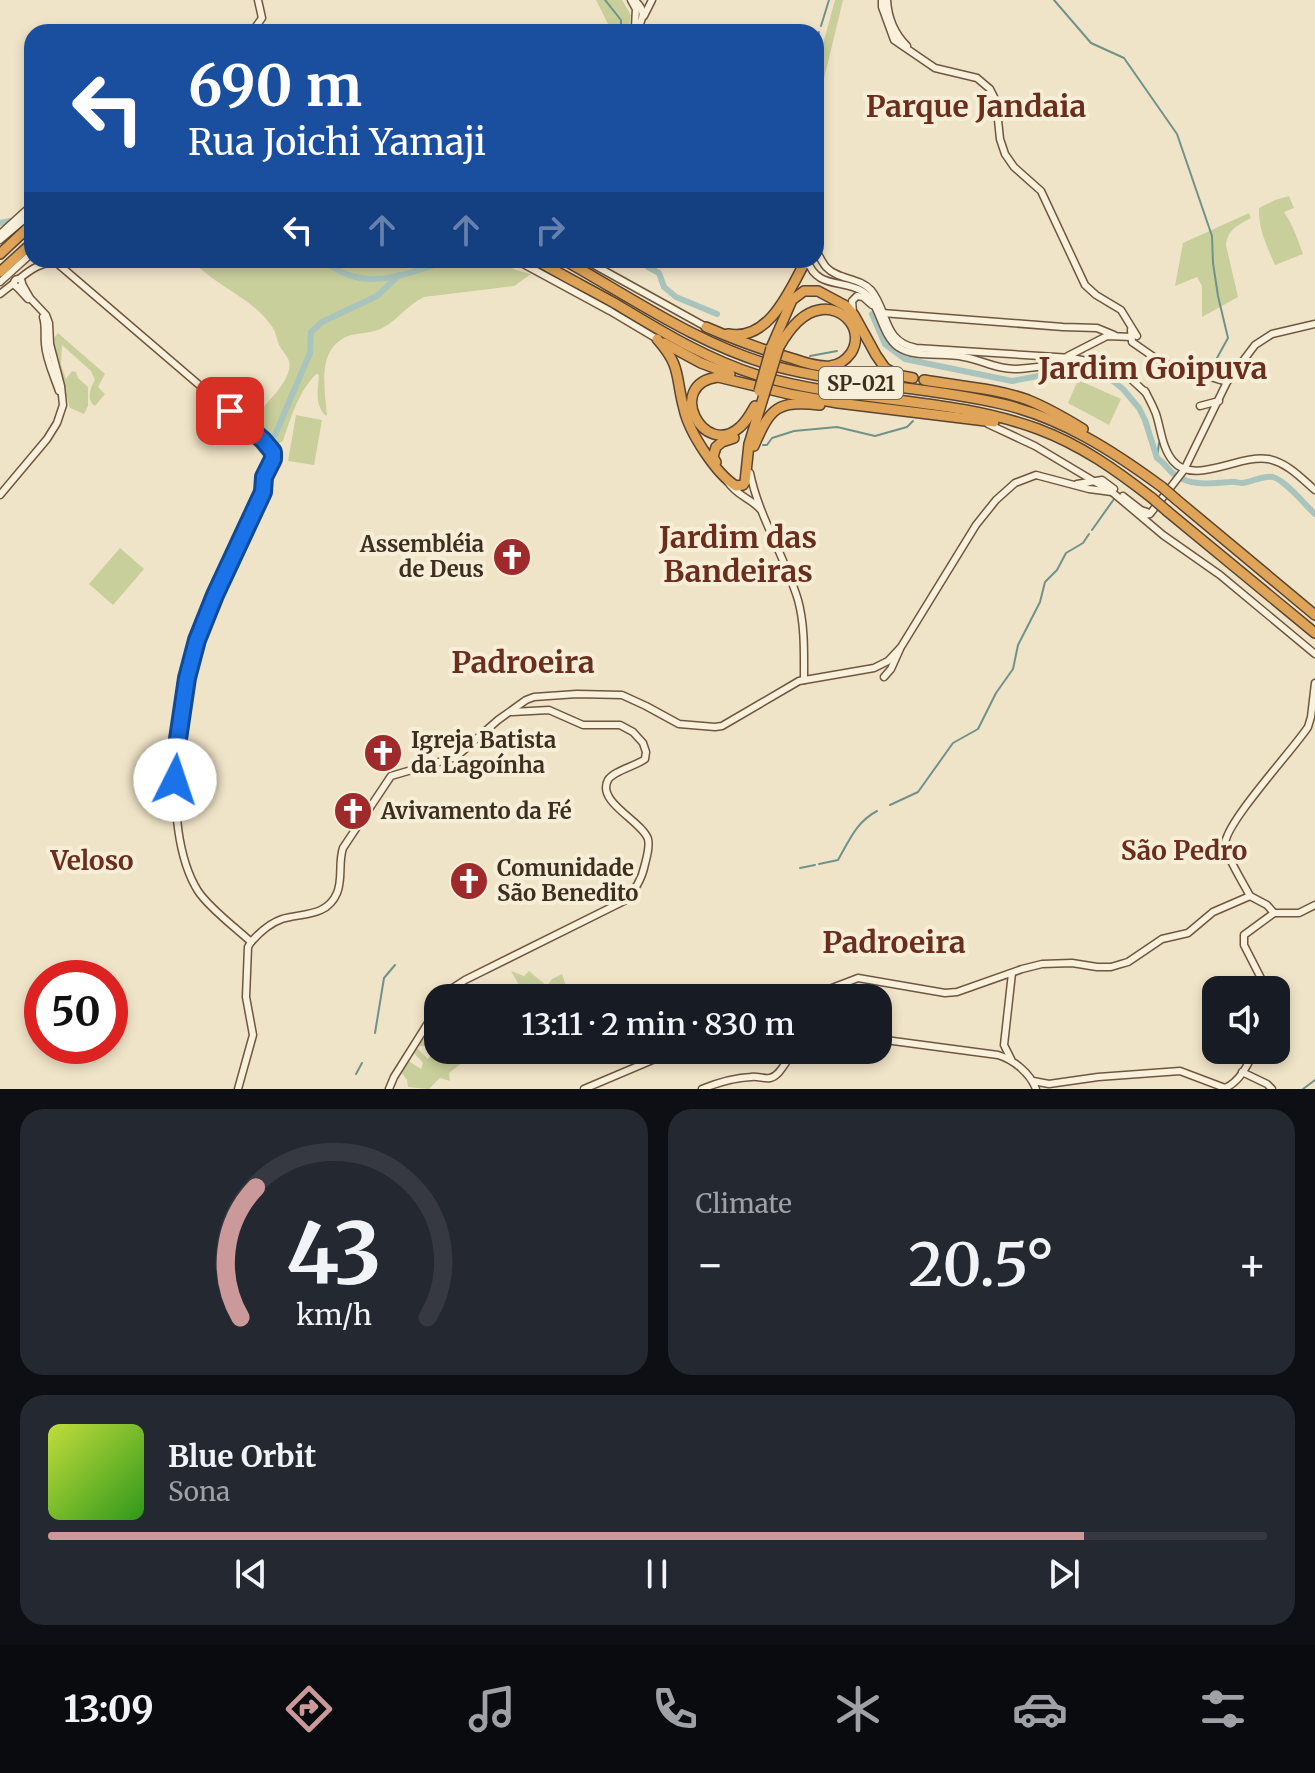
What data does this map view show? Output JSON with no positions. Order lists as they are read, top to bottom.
{
  "streets": {
    "highway": ["SP-021"]
  },
  "districts": [
    "Parque Jandaia",
    "Jardim Goipuva",
    "Jardim das Bandeiras",
    "Padroeira",
    "São Pedro",
    "Veloso",
    "Padroeira"
  ],
  "places": {
    "church": [
      "Assembléia de Deus",
      "Igreja Batista da Lagoínha",
      "Avivamento da Fé",
      "Comunidade São Benedito"
    ]
  },
  "page": {
    "turn": ["690 m", "Rua Joichi Yamaji"],
    "limit": "50",
    "trip": "13:11 · 2 min · 830 m",
    "tile": "Climate",
    "heat": ["−", "20.5°", "+"],
    "song": ["Blue Orbit", "Sona"],
    "tabs": "13:09",
    "gauge": ["43", "km/h"]
  }
}
